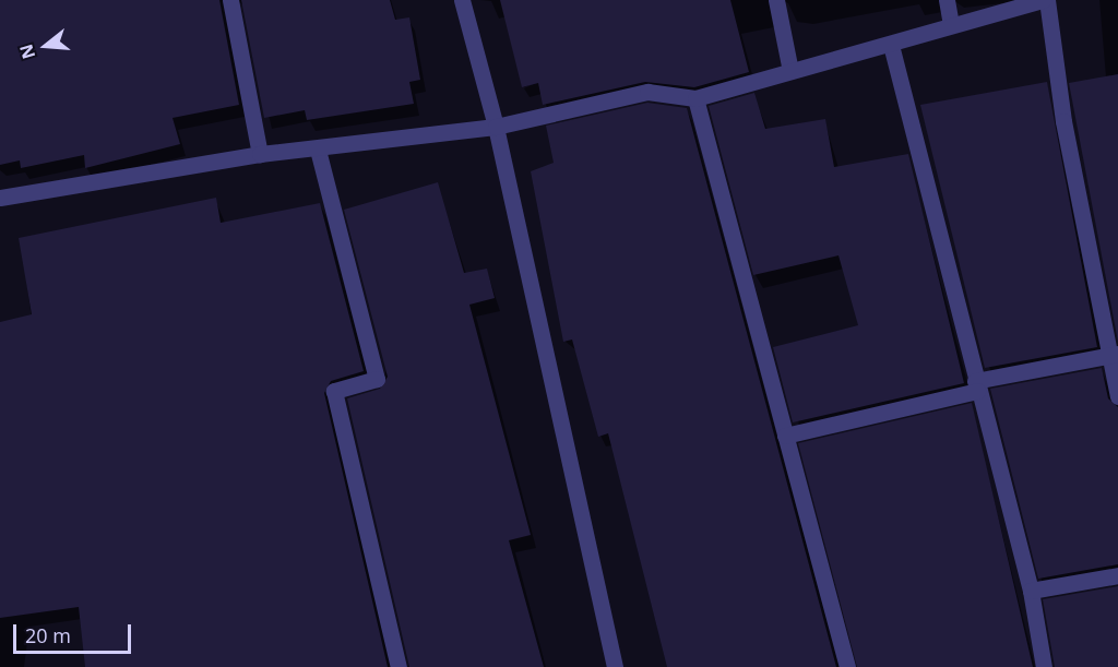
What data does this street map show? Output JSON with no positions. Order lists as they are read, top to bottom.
{
  "scale_bar": "20 m",
  "north": "left"
}
